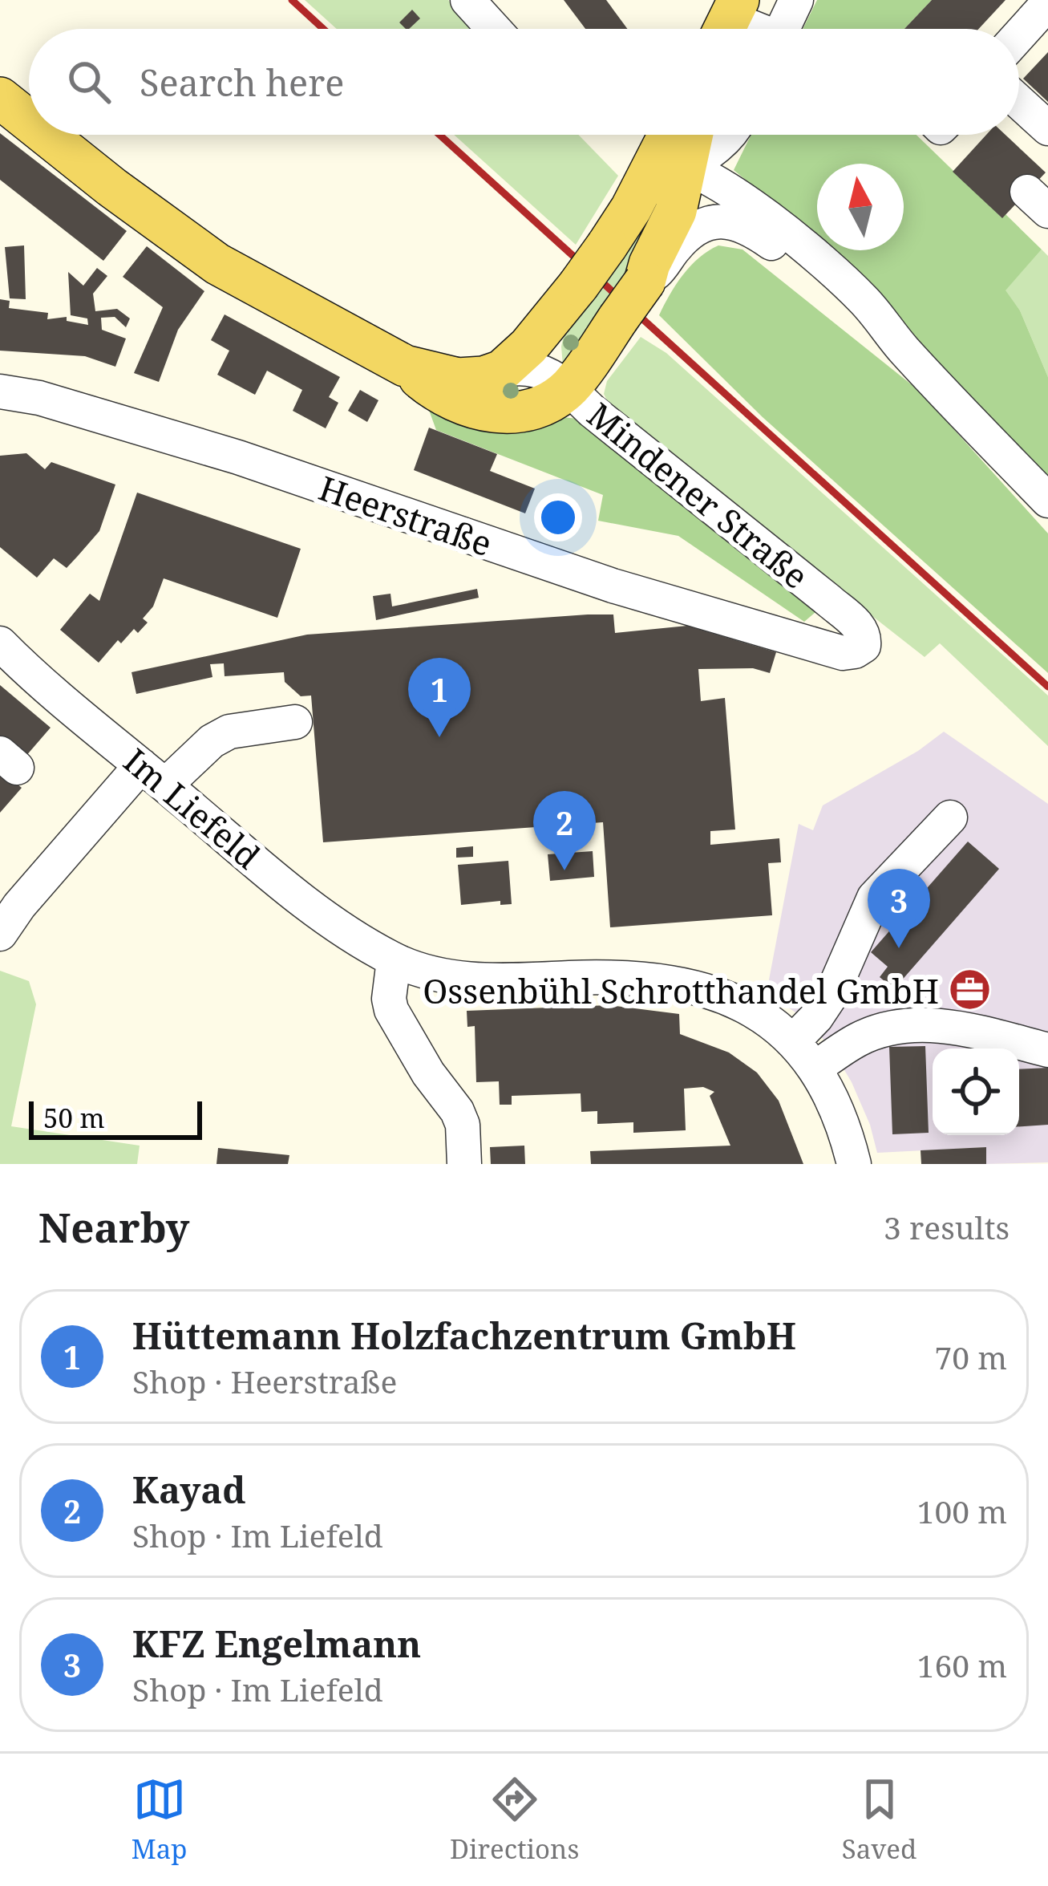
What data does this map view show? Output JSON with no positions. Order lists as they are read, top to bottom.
{
  "streets": {
    "main road": ["Mindener Straße"],
    "street": ["Heerstraße", "Im Liefeld"]
  },
  "crossings": [
    ["Mindener Straße", "Heerstraße"]
  ],
  "places": {
    "office": ["Ossenbühl Schrotthandel GmbH"]
  },
  "scale_bar": "50 m",
  "north": "top",
  "page": {
    "search": "Search here",
    "pins": ["1", "2", "3"],
    "scale": "50 m",
    "heading": ["Nearby", "3 results"],
    "list": [
      {
        "mark": "1",
        "name": "Hüttemann Holzfachzentrum GmbH",
        "note": "Shop · Heerstraße",
        "value": "70 m"
      },
      {
        "mark": "2",
        "name": "Kayad",
        "note": "Shop · Im Liefeld",
        "value": "100 m"
      },
      {
        "mark": "3",
        "name": "KFZ Engelmann",
        "note": "Shop · Im Liefeld",
        "value": "160 m"
      }
    ],
    "nav": ["Map", "Directions", "Saved"]
  }
}
